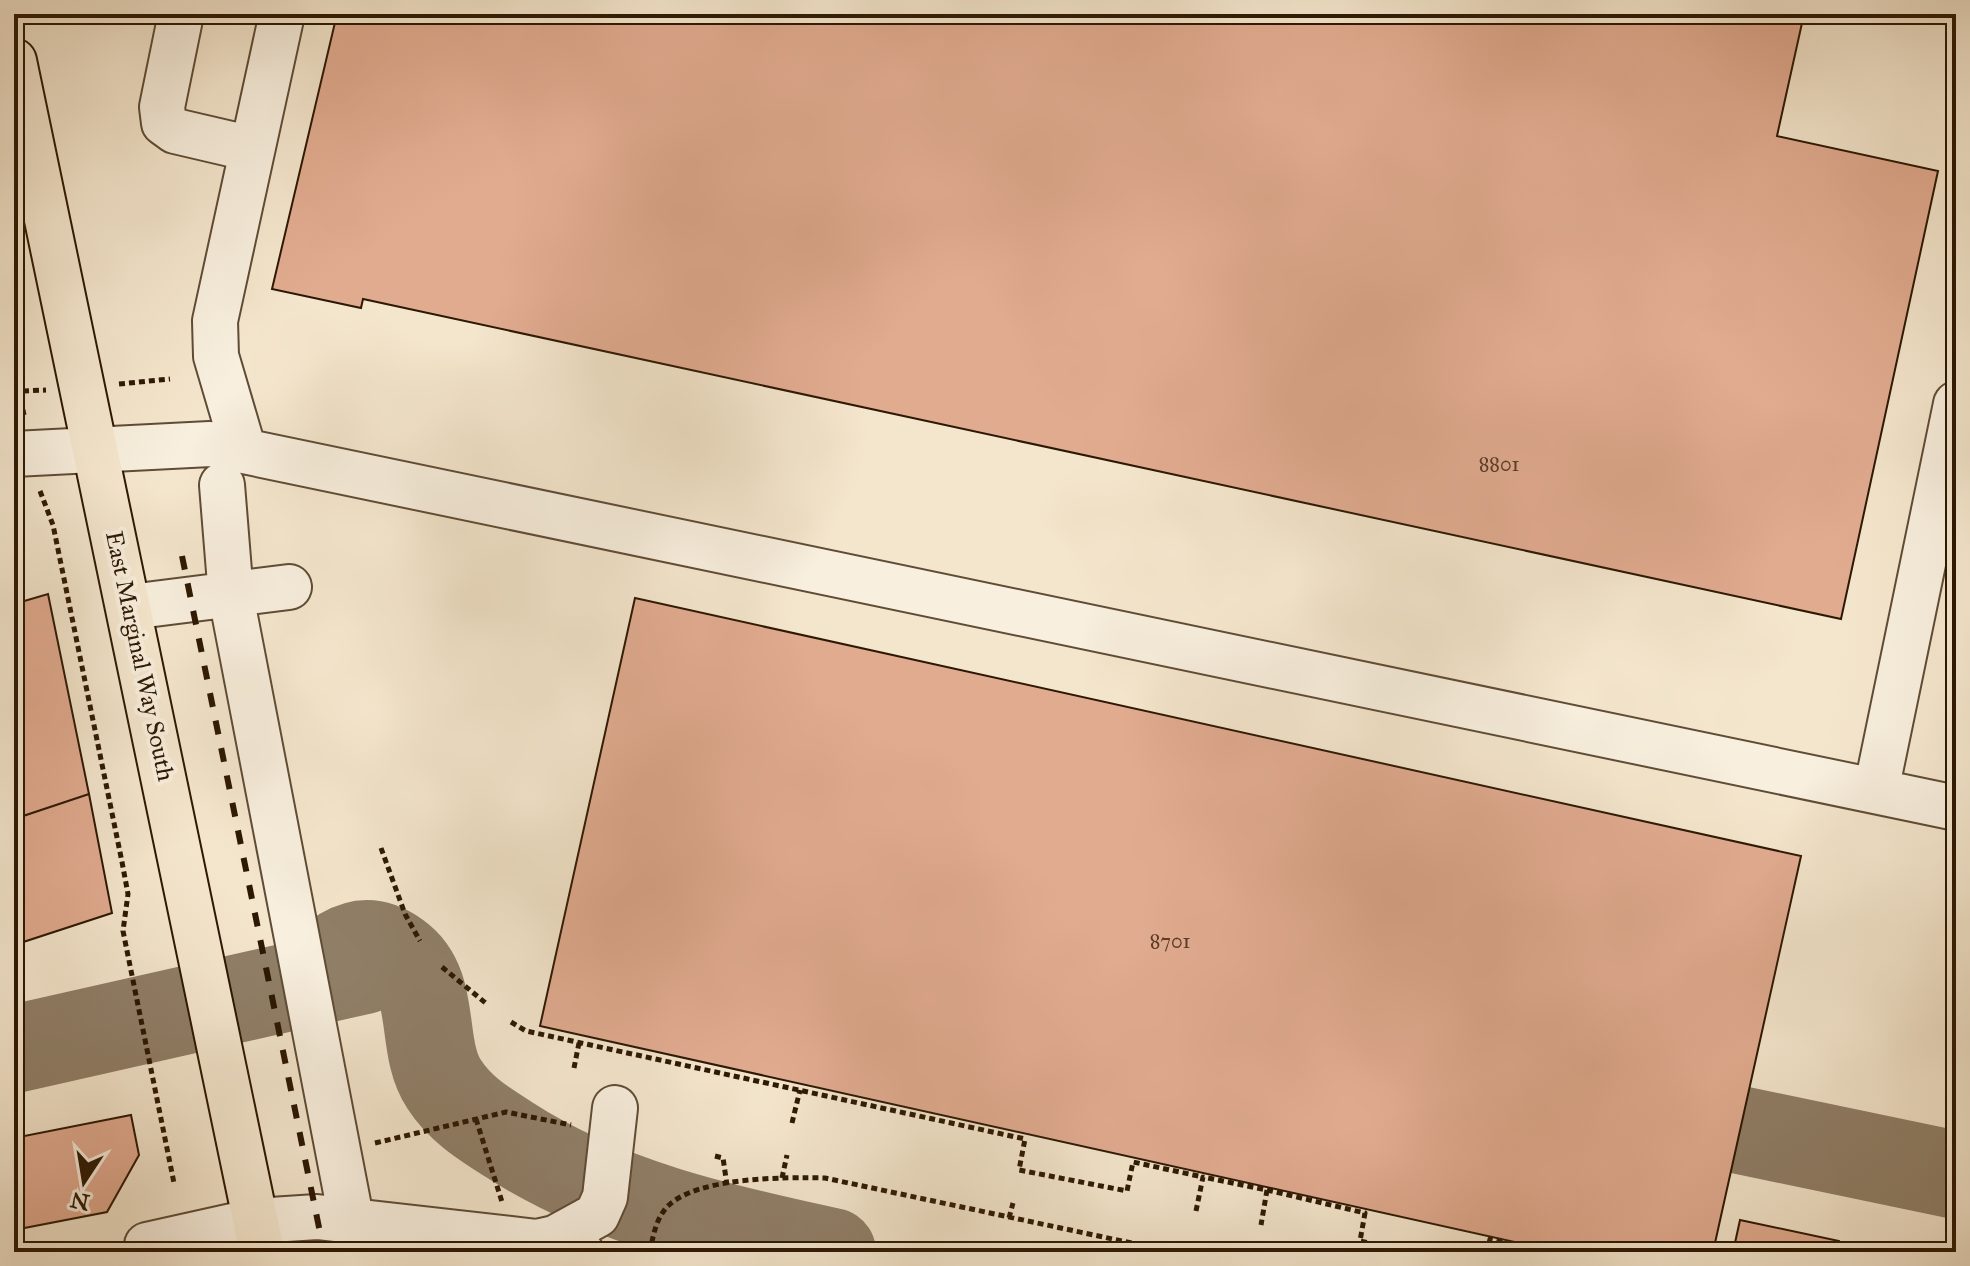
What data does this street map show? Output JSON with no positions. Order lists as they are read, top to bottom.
{
  "streets": {
    "main road": ["East Marginal Way South"]
  },
  "house_numbers": ["8801", "8701"],
  "north": "bottom"
}
